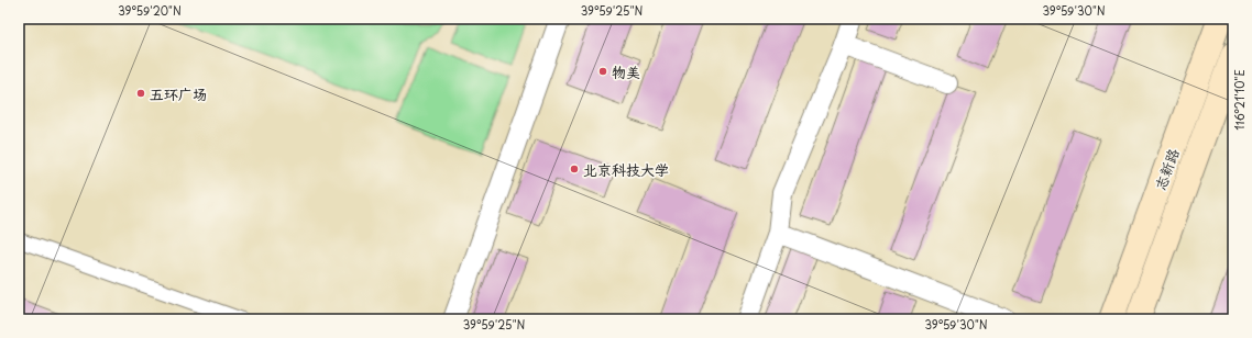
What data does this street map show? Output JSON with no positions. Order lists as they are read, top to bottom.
{
  "streets": {
    "main road": ["志新路"]
  },
  "places": ["物美", "五环广场", "北京科技大学"],
  "coordinates": [
    "39°59'20\"N",
    "39°59'25\"N",
    "39°59'30\"N",
    "116°21'10\"E"
  ]
}
